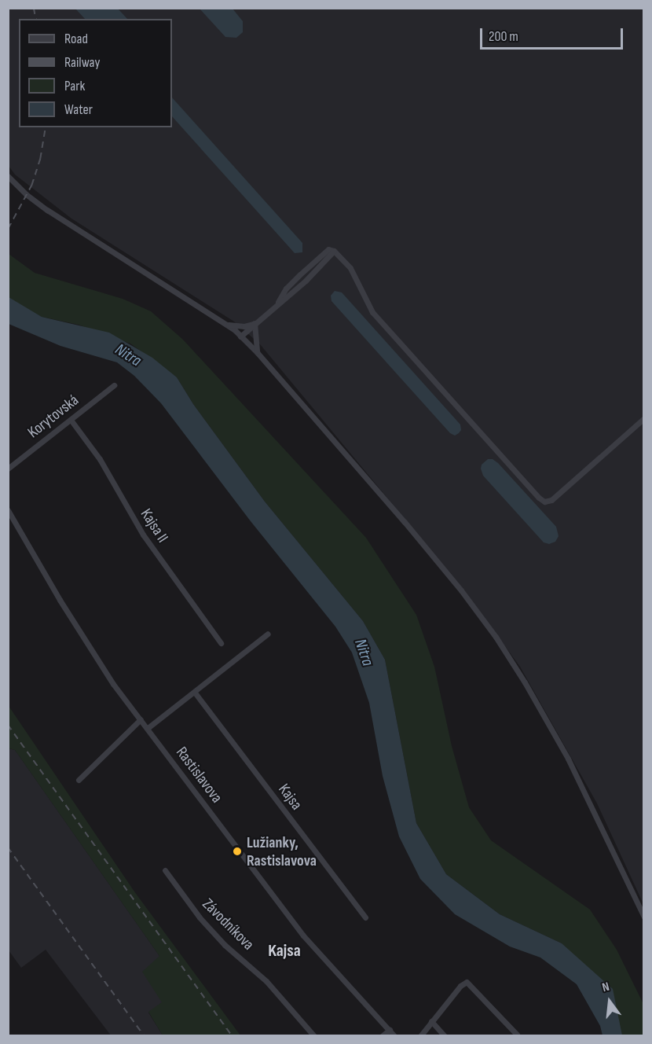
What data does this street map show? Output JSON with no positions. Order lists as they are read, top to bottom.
{
  "streets": {
    "street": [
      "Korytovská",
      "Kajsa II",
      "Rastislavova",
      "Kajsa",
      "Závodníkova"
    ]
  },
  "crossings": [
    ["Korytovská", "Kajsa II"]
  ],
  "districts": ["Kajsa"],
  "water": ["Nitra"],
  "places": ["Lužianky, Rastislavova"],
  "legend": [
    "Road",
    "Railway",
    "Park",
    "Water"
  ],
  "scale_bar": "200 m",
  "north": "top"
}
